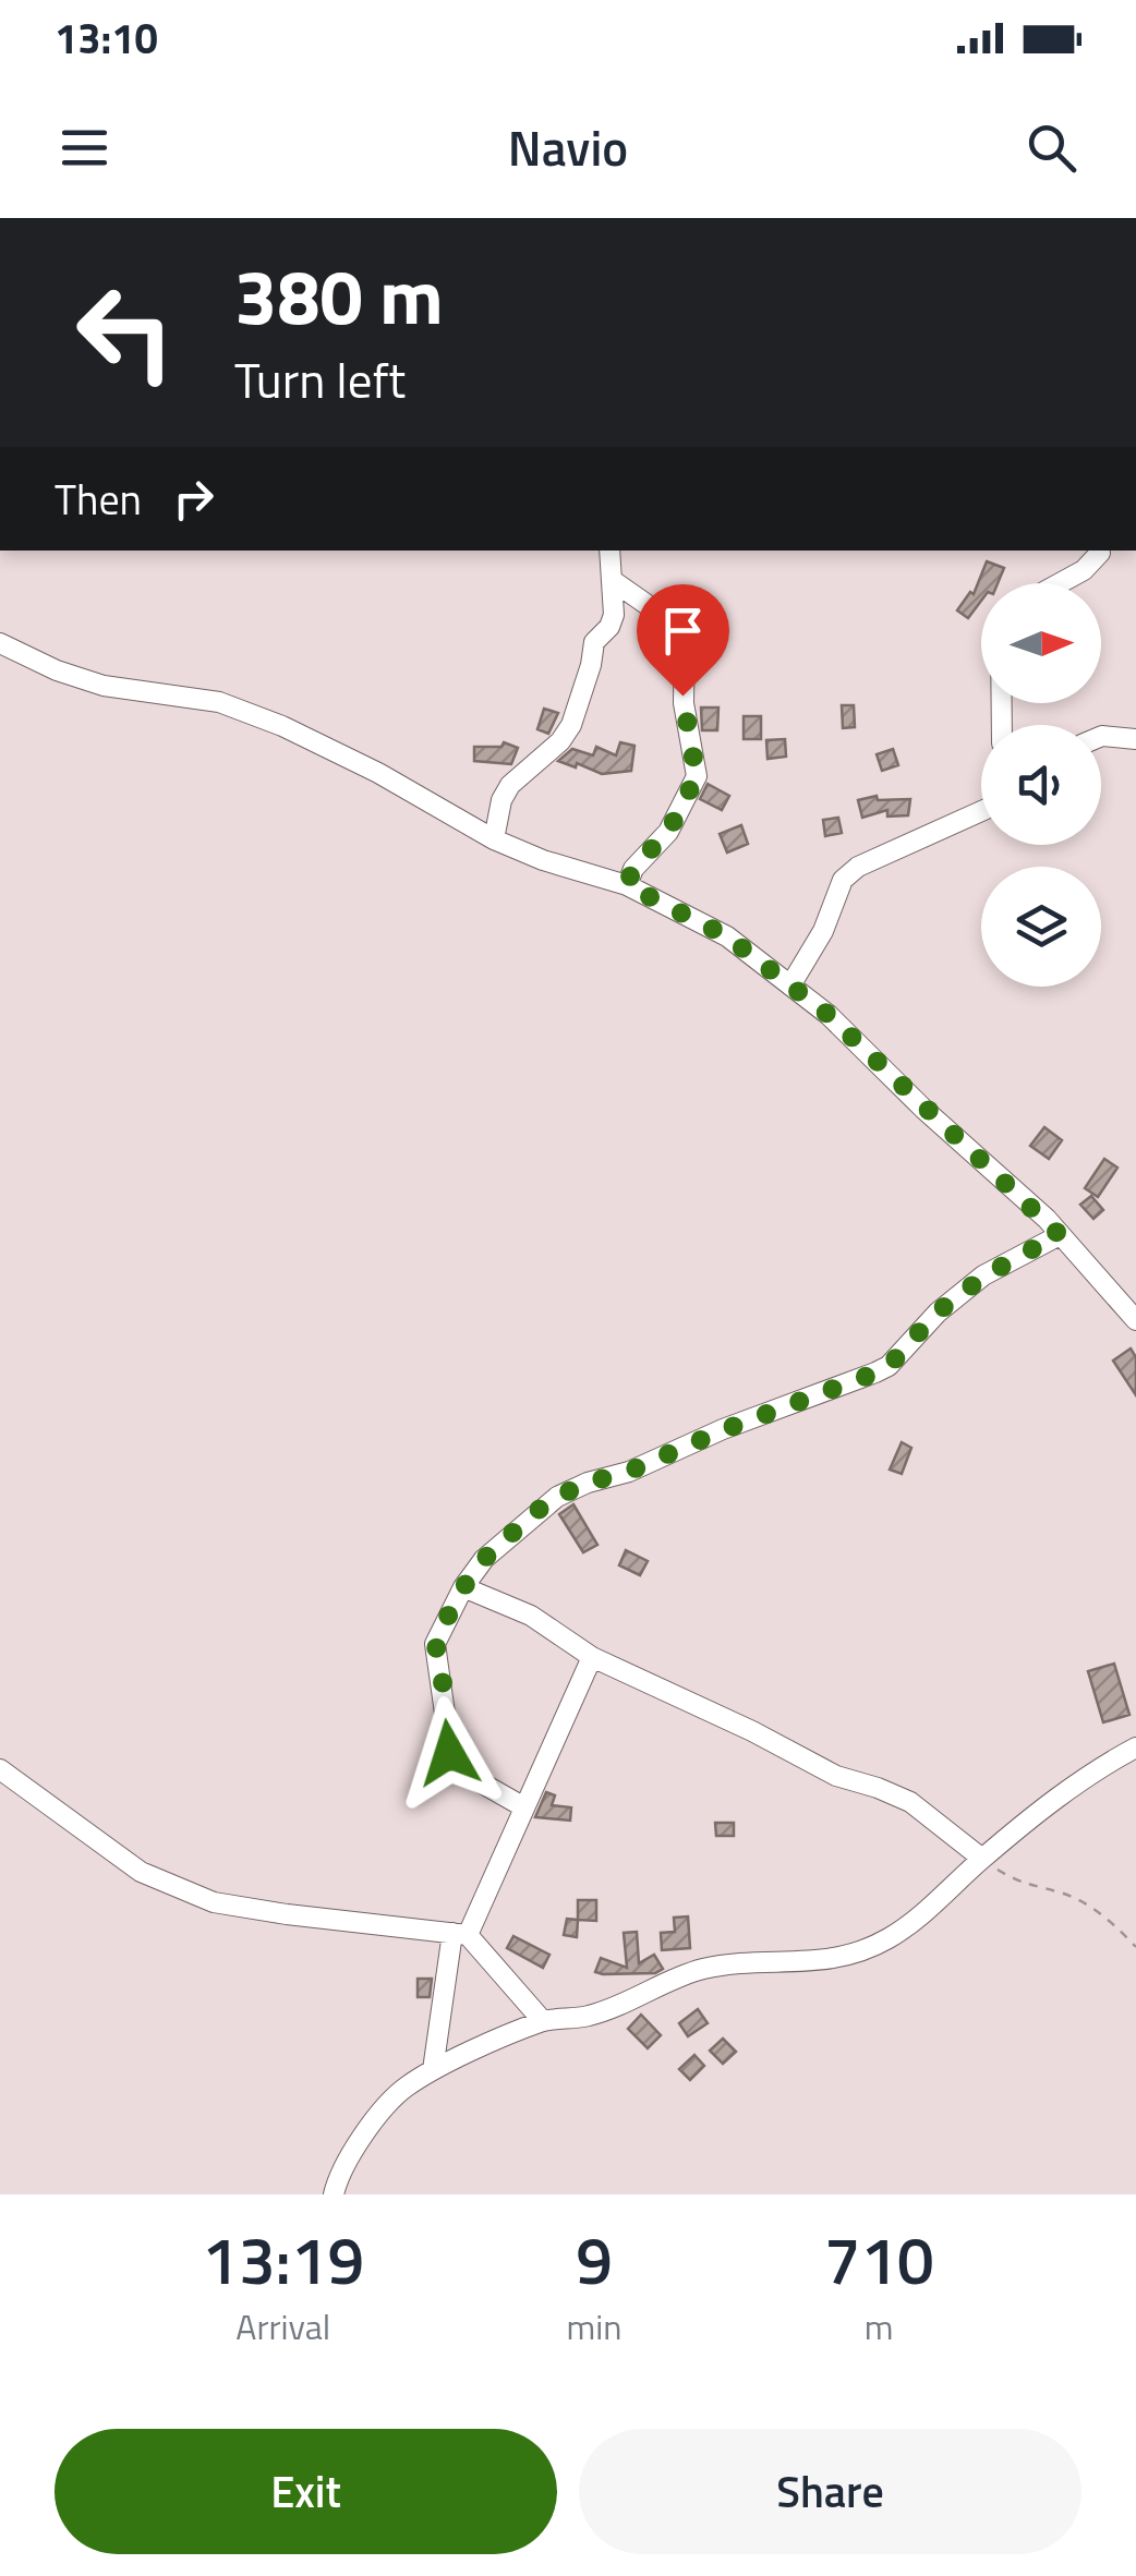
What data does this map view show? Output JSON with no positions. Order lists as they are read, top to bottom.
{
  "north": "right",
  "page": {
    "status": "13:10",
    "header": "Navio",
    "turn": ["380 m", "Turn left"],
    "then": "Then",
    "eta": [
      "13:19",
      "Arrival",
      "9",
      "min",
      "710",
      "m"
    ],
    "buttons": ["Exit", "Share"]
  }
}
